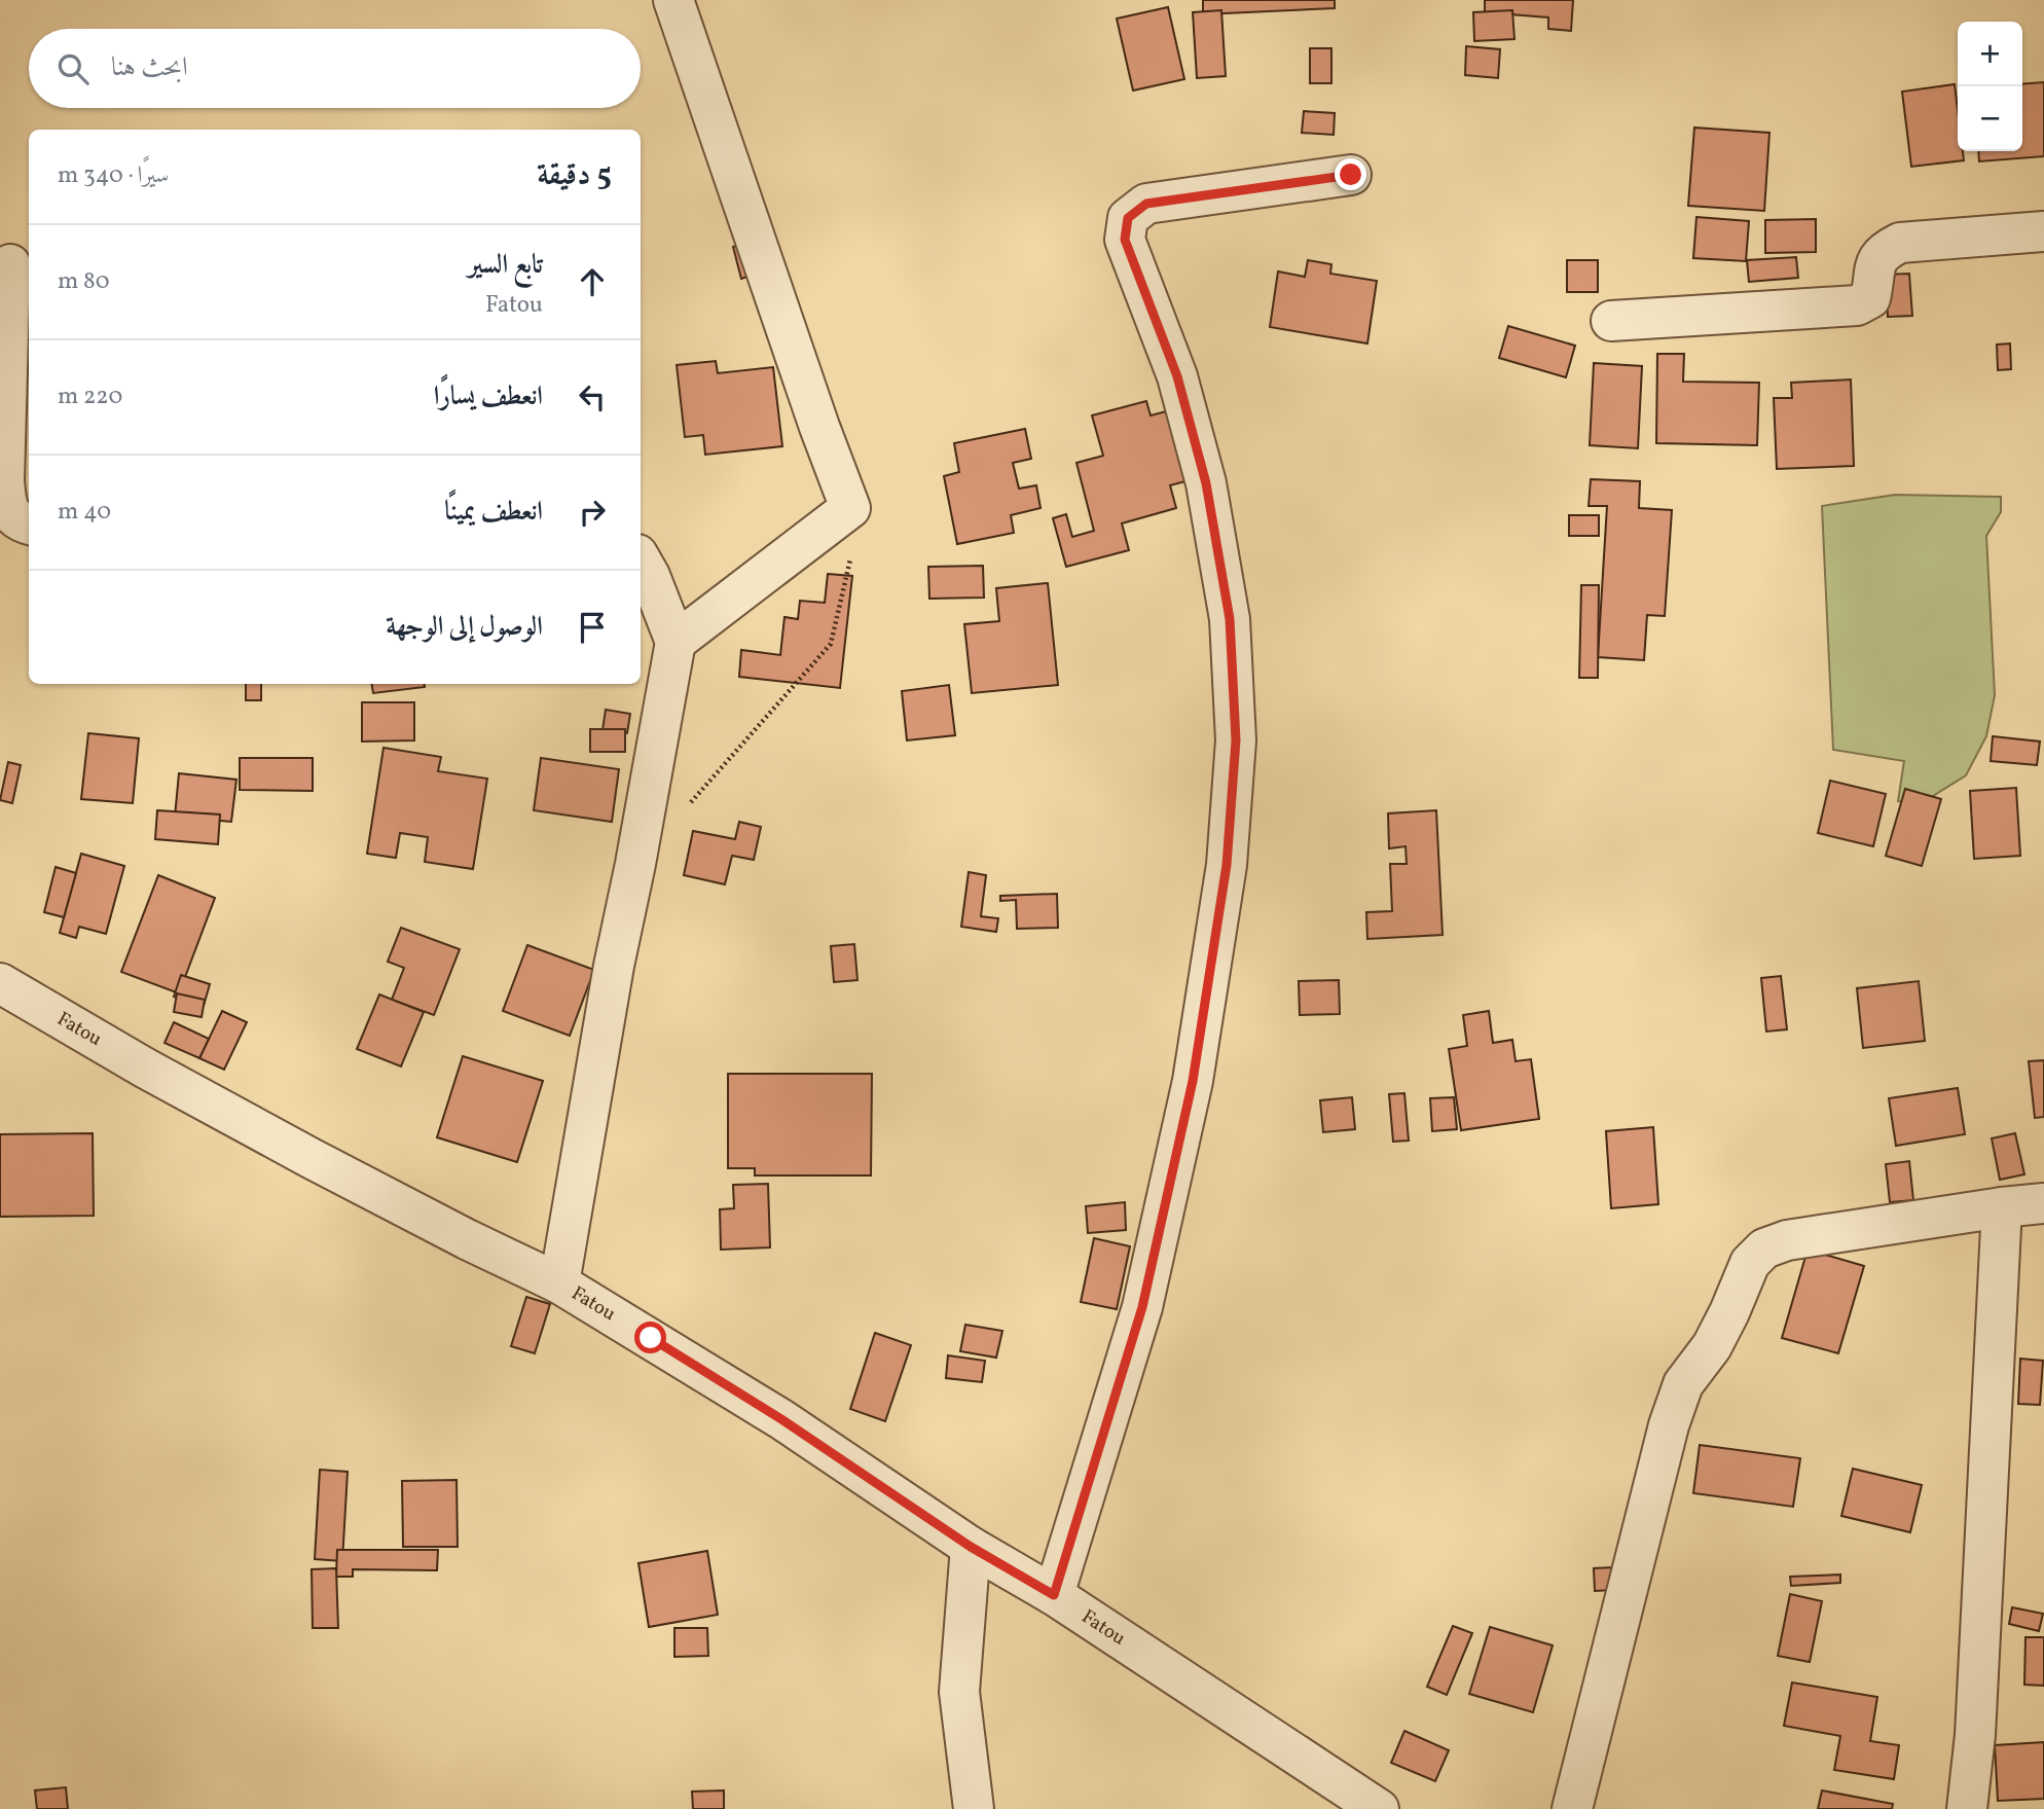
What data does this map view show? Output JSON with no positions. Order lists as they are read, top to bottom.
{
  "streets": {
    "street": ["Fatou"]
  },
  "page": {
    "map_buttons": ["+", "−"],
    "search": "ابحث هنا",
    "heading": ["5 دقيقة", "سيرًا · 340 m"],
    "list": [
      ["تابع السير", "Fatou", "80 m"],
      ["انعطف يسارًا", "220 m"],
      ["انعطف يمينًا", "40 m"],
      "الوصول إلى الوجهة"
    ]
  }
}
